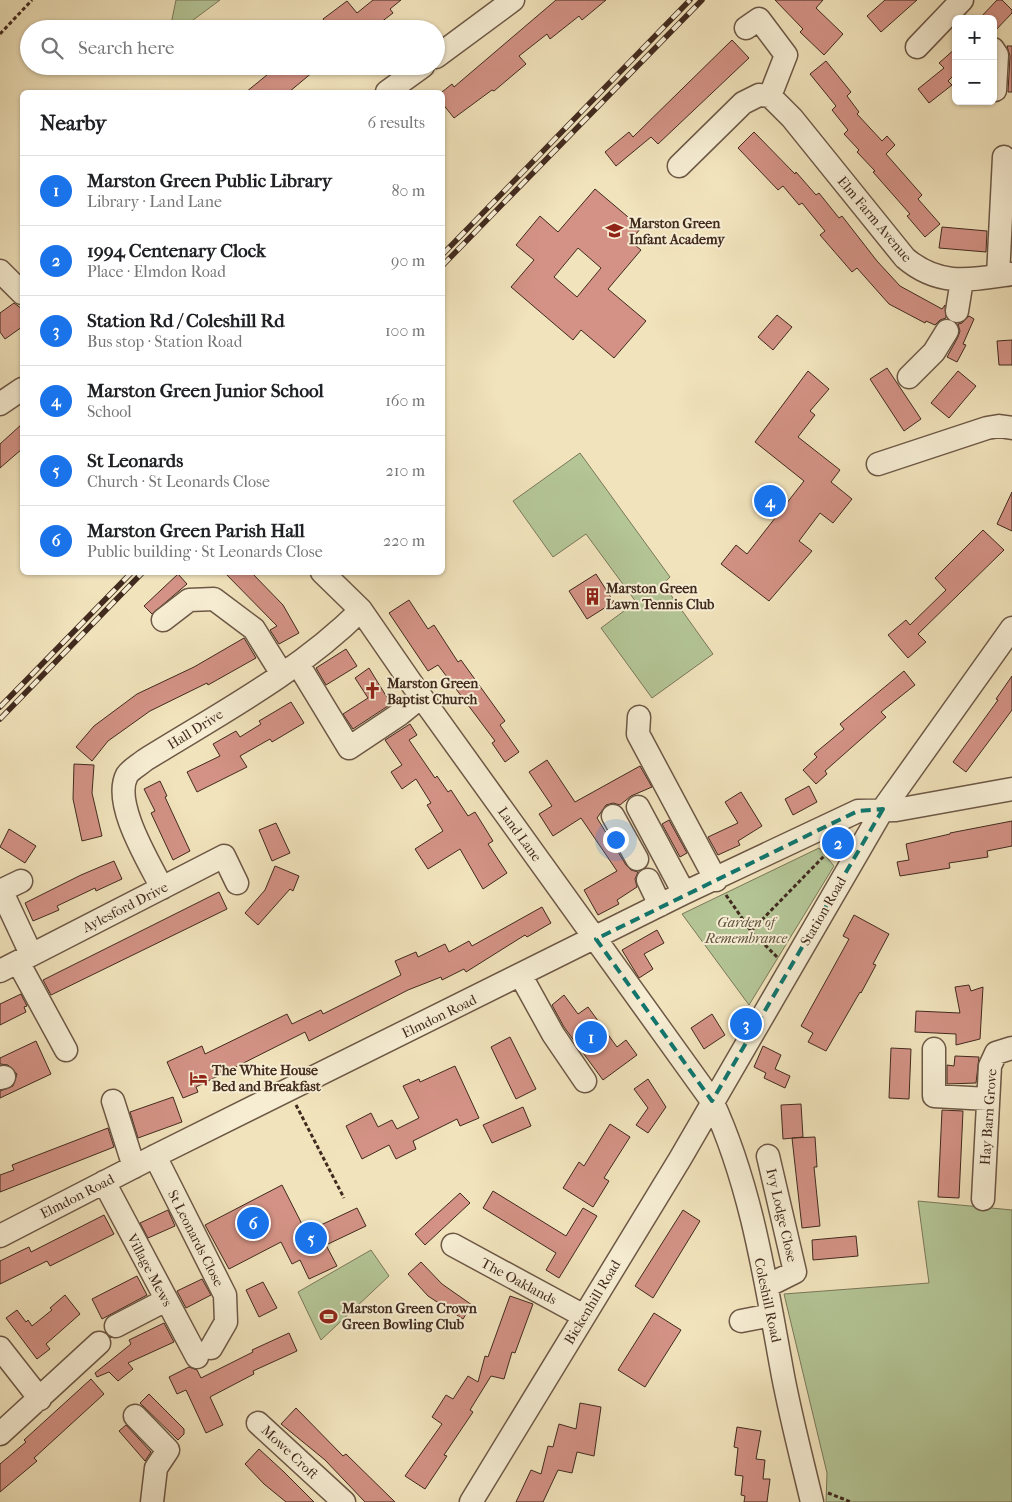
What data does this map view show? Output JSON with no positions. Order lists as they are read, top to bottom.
{
  "streets": {
    "street": [
      "Elm Farm Avenue",
      "Hall Drive",
      "Land Lane",
      "Aylesford Drive",
      "Station Road",
      "Elmdon Road",
      "Hay Barn Grove",
      "Ivy Lodge Close",
      "St Leonards Close",
      "Village Mews",
      "The Oaklands",
      "Coleshill Road",
      "Bickenhill Road",
      "Mowe Croft"
    ]
  },
  "crossings": [
    ["Hall Drive", "Land Lane"],
    ["Hall Drive", "Aylesford Drive"],
    ["Land Lane", "Station Road"],
    ["Land Lane", "Elmdon Road"],
    ["Land Lane", "Coleshill Road"],
    ["Land Lane", "Bickenhill Road"],
    ["Station Road", "Elmdon Road"],
    ["Station Road", "Coleshill Road"],
    ["Station Road", "Bickenhill Road"],
    ["Elmdon Road", "St Leonards Close"],
    ["Elmdon Road", "Village Mews"],
    ["Ivy Lodge Close", "Coleshill Road"],
    ["St Leonards Close", "Village Mews"],
    ["The Oaklands", "Bickenhill Road"],
    ["Coleshill Road", "Bickenhill Road"]
  ],
  "parks": ["Garden of Remembrance"],
  "places": {
    "school or university": ["Marston Green Infant Academy"],
    "building": ["Marston Green Lawn Tennis Club"],
    "church": ["Marston Green Baptist Church"],
    "hotel": ["The White House Bed and Breakfast"],
    "sports": ["Marston Green Crown Green Bowling Club"]
  },
  "page": {
    "map_buttons": ["+", "−"],
    "search": "Search here",
    "heading": ["Nearby", "6 results"],
    "list": [
      {
        "mark": "1",
        "name": "Marston Green Public Library",
        "note": "Library · Land Lane",
        "value": "80 m"
      },
      {
        "mark": "2",
        "name": "1994 Centenary Clock",
        "note": "Place · Elmdon Road",
        "value": "90 m"
      },
      {
        "mark": "3",
        "name": "Station Rd / Coleshill Rd",
        "note": "Bus stop · Station Road",
        "value": "100 m"
      },
      {
        "mark": "4",
        "name": "Marston Green Junior School",
        "note": "School",
        "value": "160 m"
      },
      {
        "mark": "5",
        "name": "St Leonards",
        "note": "Church · St Leonards Close",
        "value": "210 m"
      },
      {
        "mark": "6",
        "name": "Marston Green Parish Hall",
        "note": "Public building · St Leonards Close",
        "value": "220 m"
      }
    ],
    "pins": [
      "4",
      "2",
      "3",
      "1",
      "6",
      "5"
    ]
  }
}
